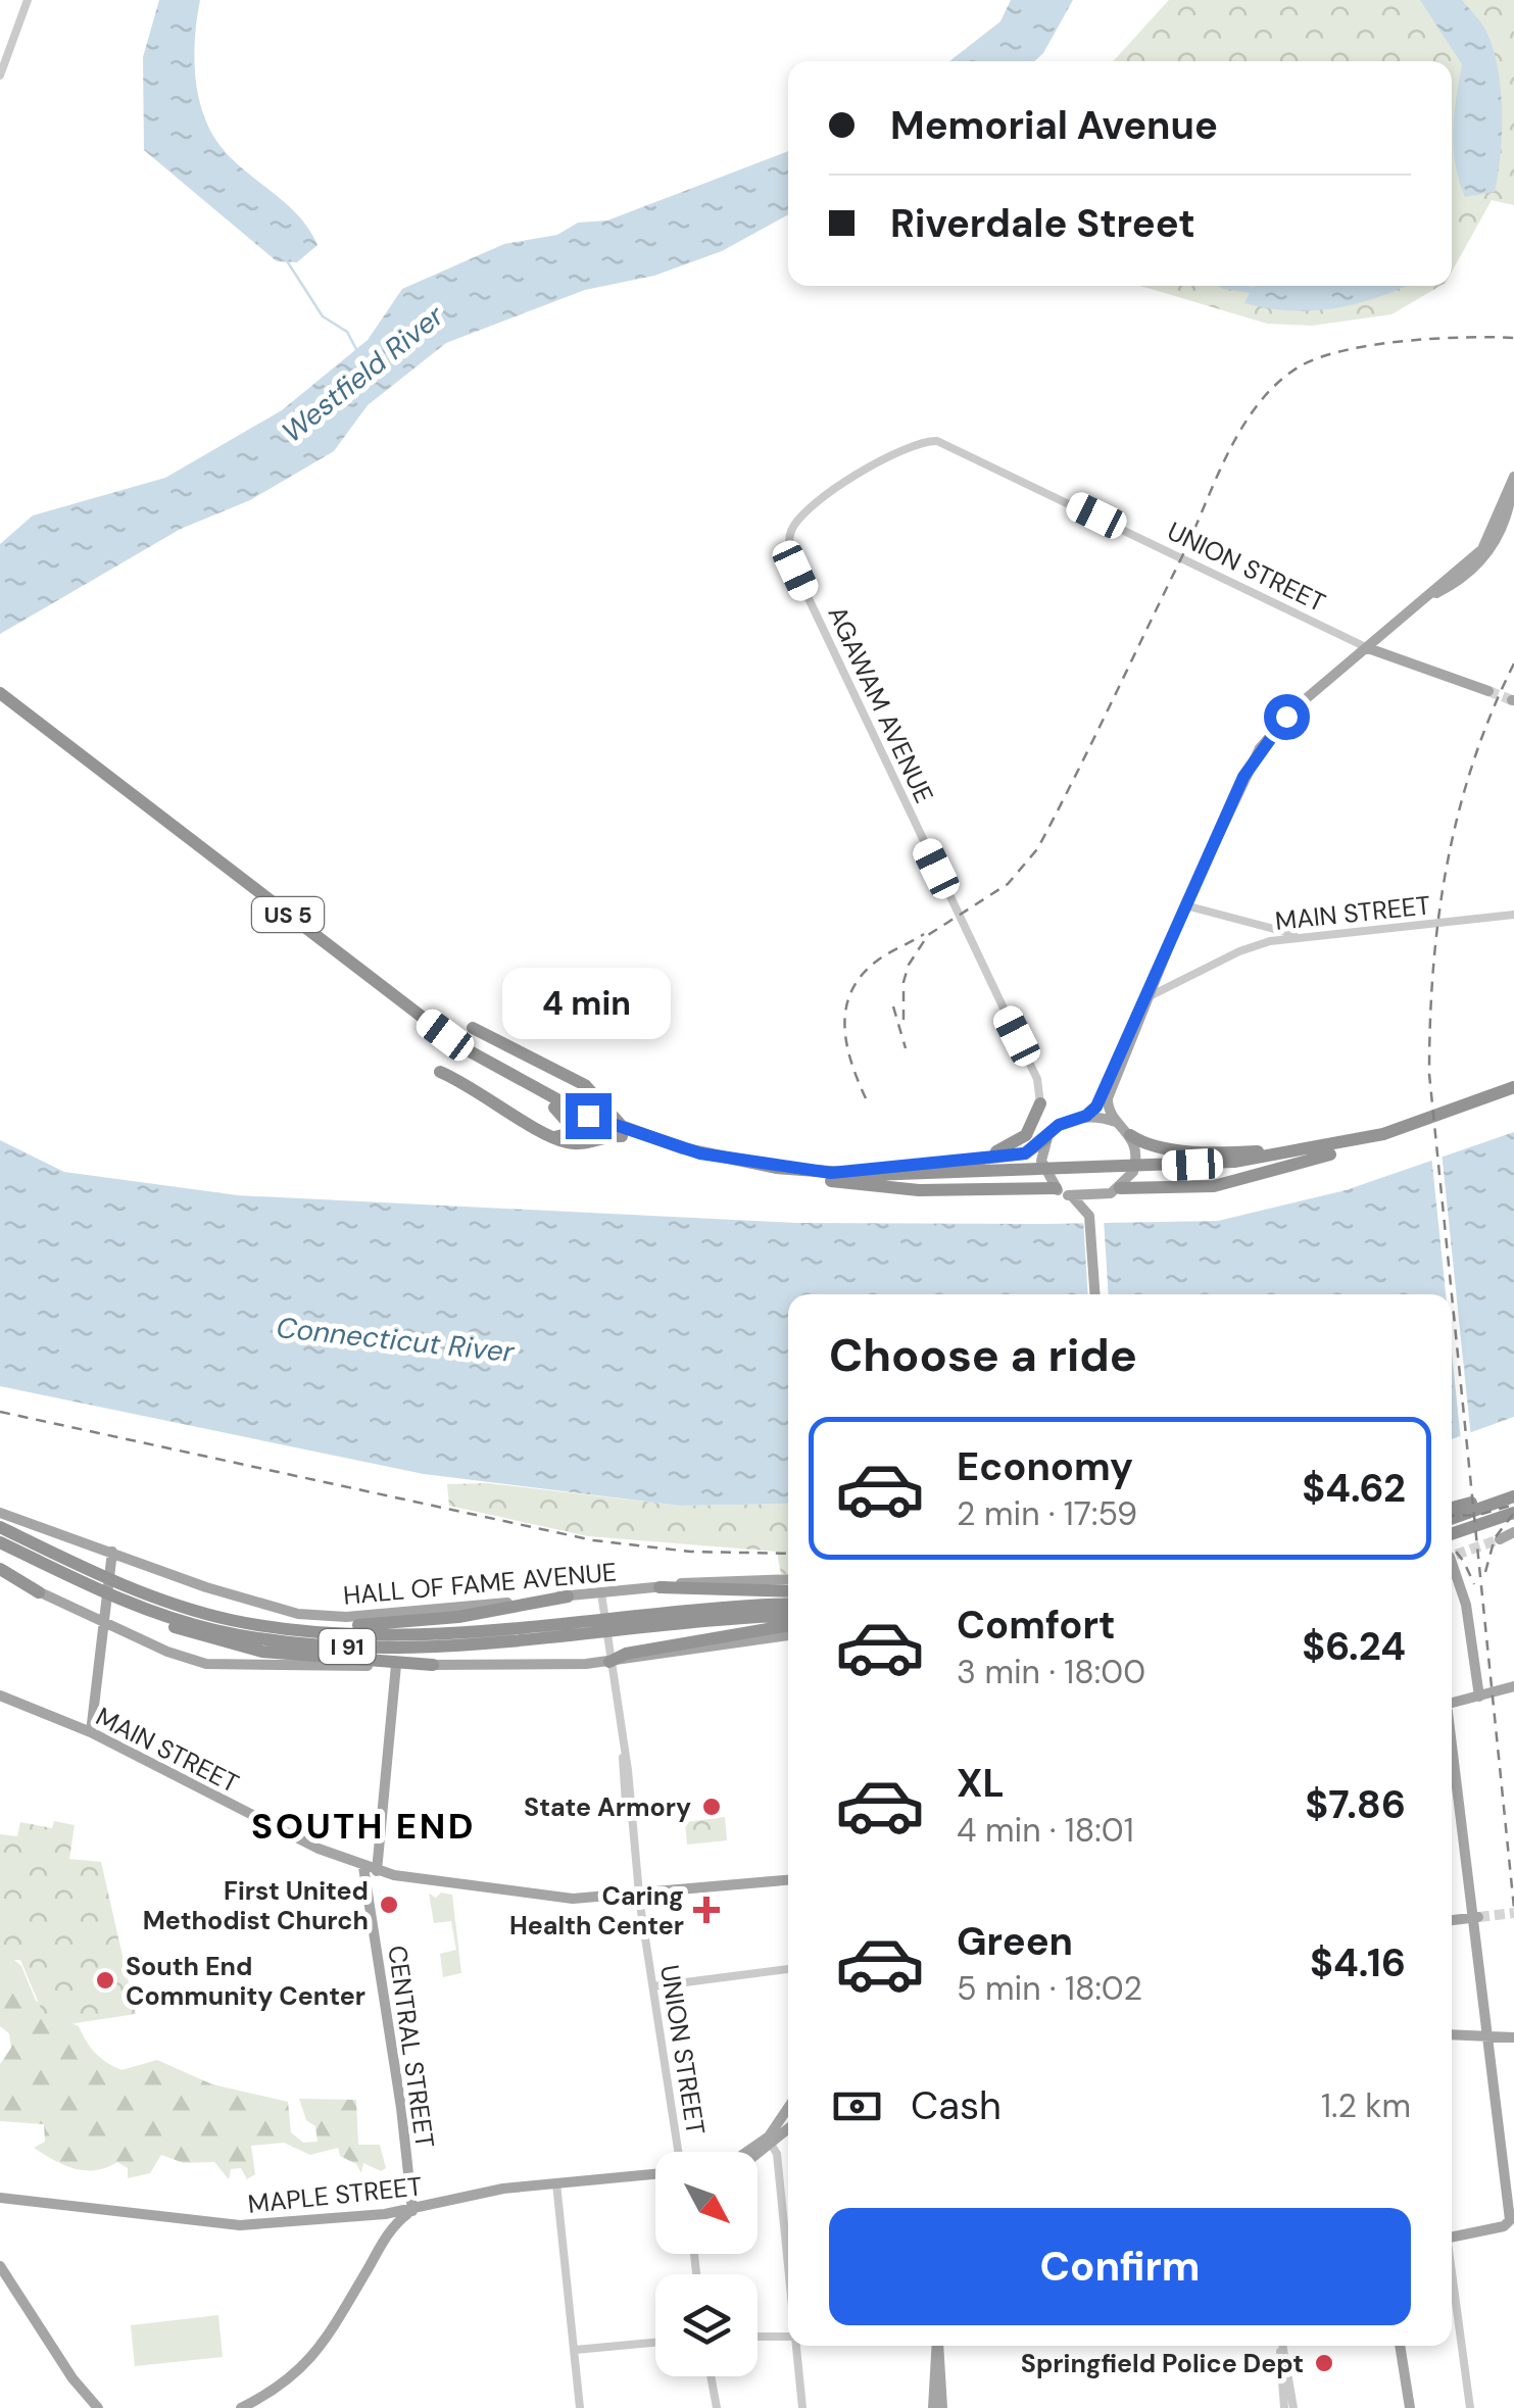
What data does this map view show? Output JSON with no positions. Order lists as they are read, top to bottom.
{
  "streets": {
    "highway": ["US 5", "I 91"],
    "main road": [
      "UNION STREET",
      "MAIN STREET",
      "HALL OF FAME AVENUE",
      "CENTRAL STREET",
      "MAPLE STREET"
    ],
    "street": ["AGAWAM AVENUE"]
  },
  "crossings": [
    ["UNION STREET", "AGAWAM AVENUE"],
    ["UNION STREET", "MAIN STREET"],
    ["UNION STREET", "HALL OF FAME AVENUE"],
    ["MAIN STREET", "CENTRAL STREET"],
    ["CENTRAL STREET", "MAPLE STREET"]
  ],
  "districts": ["SOUTH END"],
  "water": ["Westfield River", "Connecticut River"],
  "places": {
    "other": [
      "State Armory",
      "First United Methodist Church",
      "South End Community Center",
      "Springfield Police Dept"
    ],
    "health": ["Caring Health Center"]
  },
  "north": "bottom right",
  "page": {
    "banner": ["Memorial Avenue", "Riverdale Street"],
    "bubble": "4 min",
    "heading": "Choose a ride",
    "list": [
      {
        "name": "Economy",
        "note": "2 min · 17:59",
        "value": "$4.62"
      },
      {
        "name": "Comfort",
        "note": "3 min · 18:00",
        "value": "$6.24"
      },
      {
        "name": "XL",
        "note": "4 min · 18:01",
        "value": "$7.86"
      },
      {
        "name": "Green",
        "note": "5 min · 18:02",
        "value": "$4.16"
      }
    ],
    "pay": ["Cash", "1.2 km"],
    "buttons": "Confirm"
  }
}
